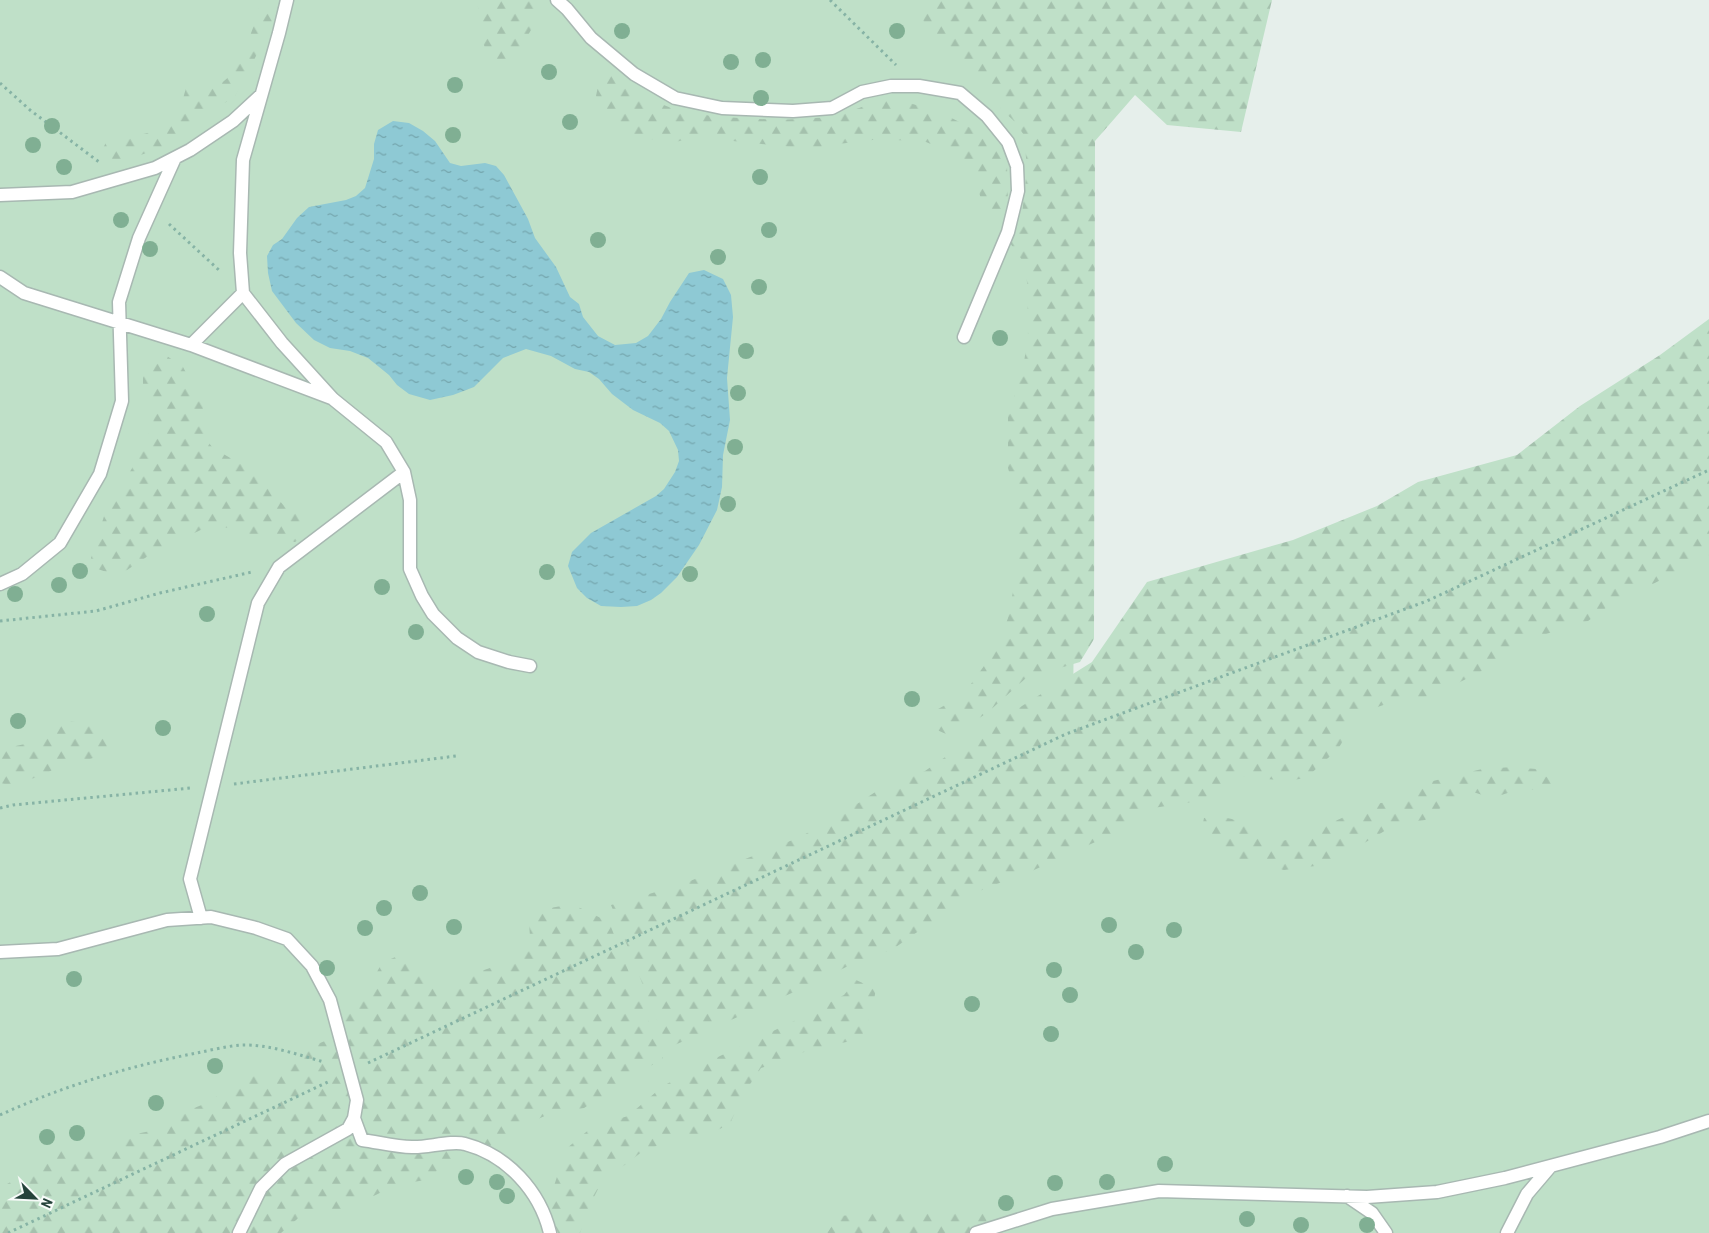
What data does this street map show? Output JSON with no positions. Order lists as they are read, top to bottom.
{
  "north": "bottom right"
}
